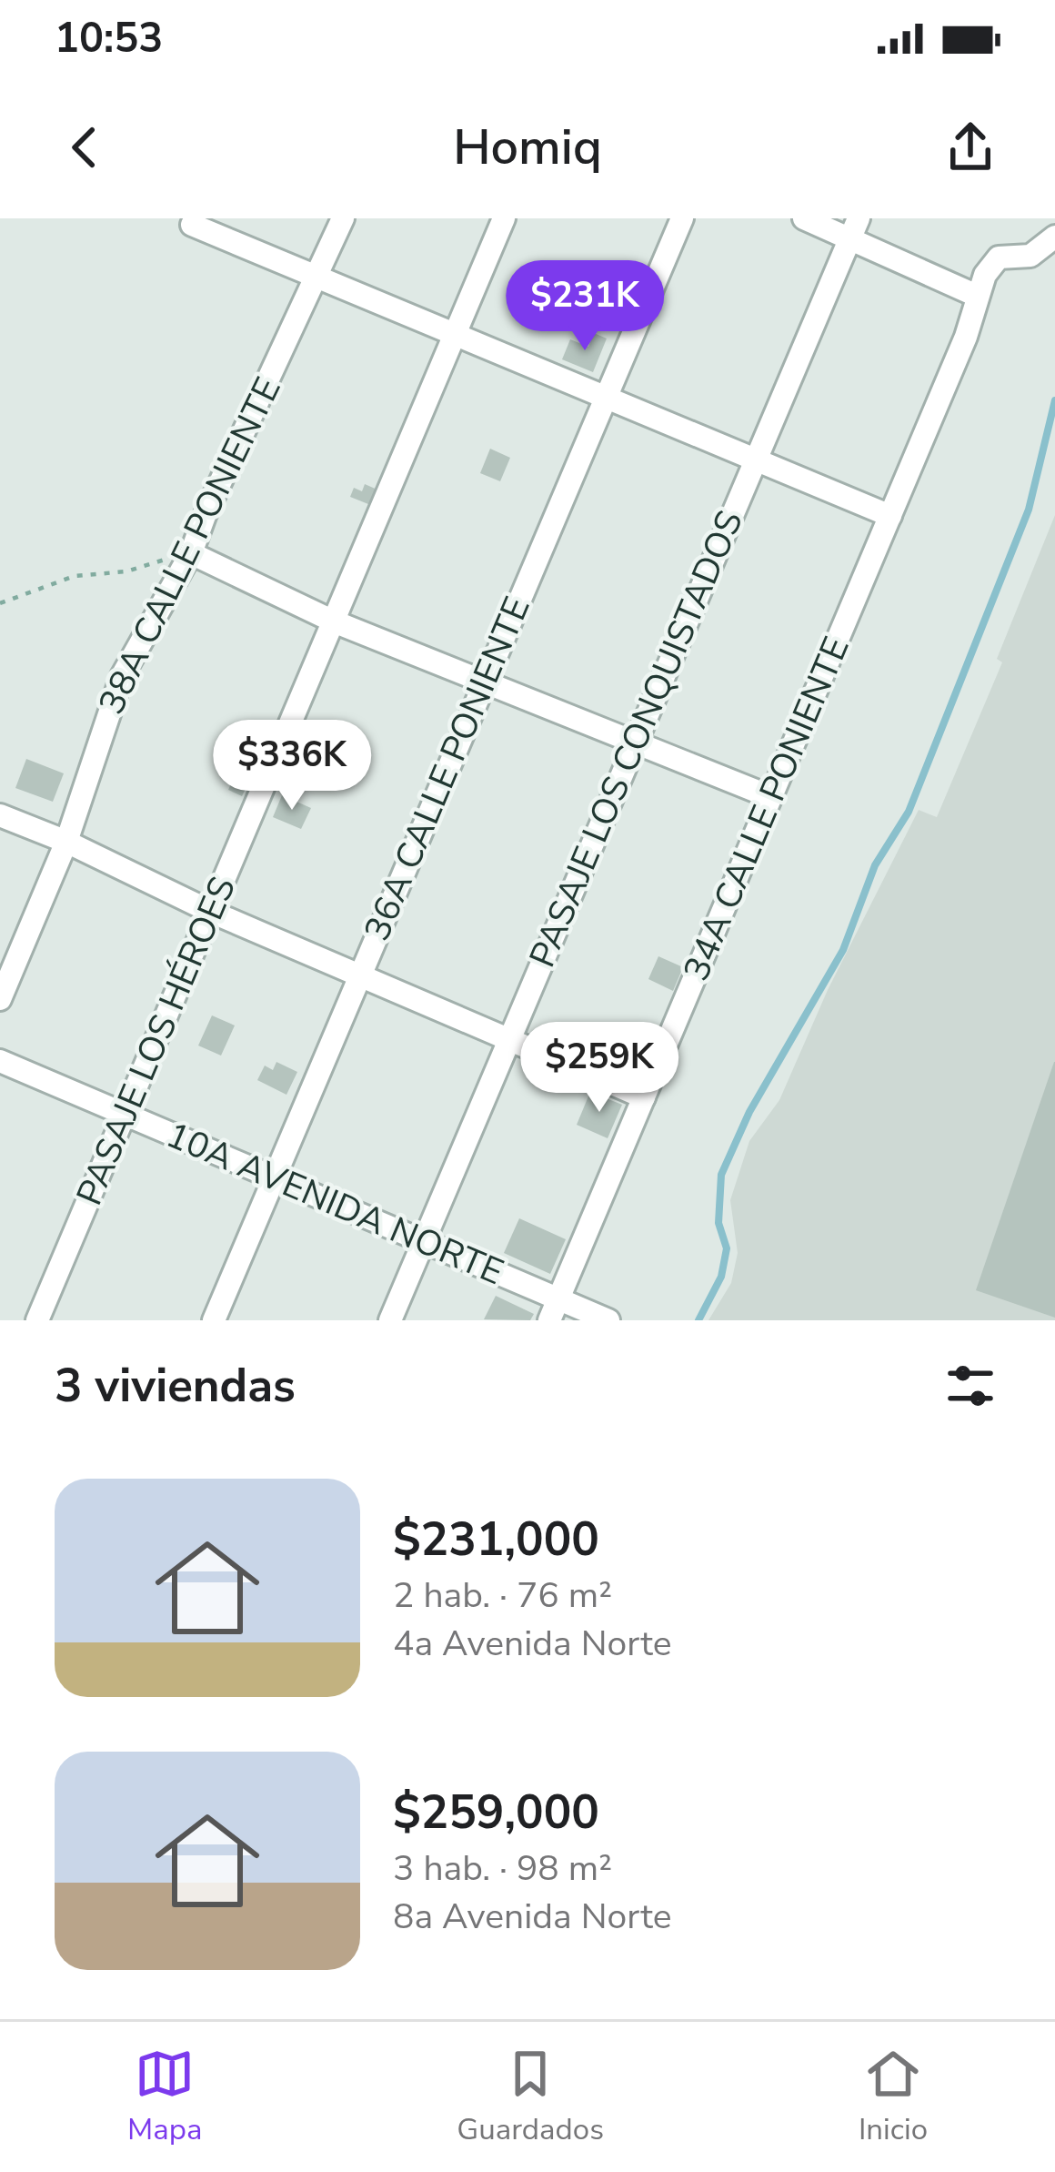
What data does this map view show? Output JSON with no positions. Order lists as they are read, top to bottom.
{
  "streets": {
    "street": [
      "38A CALLE PONIENTE",
      "PASAJE LOS CONQUISTADOS",
      "36A CALLE PONIENTE",
      "34A CALLE PONIENTE",
      "PASAJE LOS HÉROES",
      "10A AVENIDA NORTE"
    ]
  },
  "crossings": [
    ["PASAJE LOS CONQUISTADOS", "10A AVENIDA NORTE"],
    ["36A CALLE PONIENTE", "10A AVENIDA NORTE"],
    ["34A CALLE PONIENTE", "10A AVENIDA NORTE"],
    ["PASAJE LOS HÉROES", "10A AVENIDA NORTE"]
  ],
  "page": {
    "status": "10:53",
    "header": "Homiq",
    "price": ["$231K", "$336K", "$259K"],
    "heading": "3 viviendas",
    "list": [
      {
        "name": "$231,000",
        "note": "2 hab. · 76 m² · 4a Avenida Norte"
      },
      {
        "name": "$259,000",
        "note": "3 hab. · 98 m² · 8a Avenida Norte"
      }
    ],
    "tabs": ["Mapa", "Guardados", "Inicio"]
  }
}
